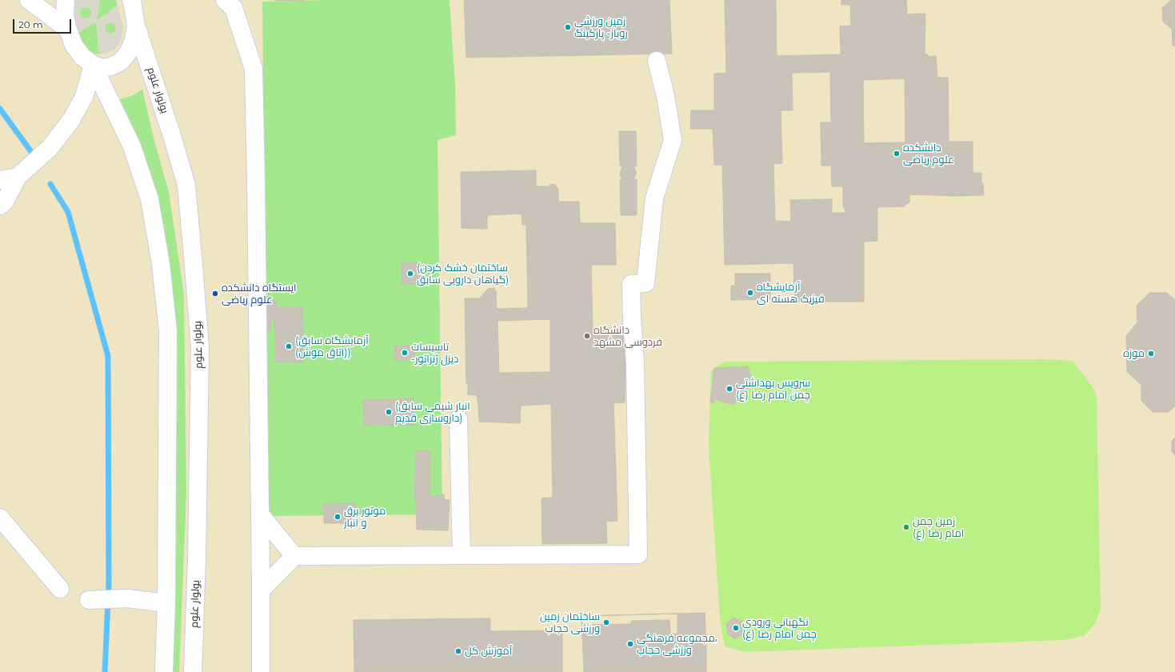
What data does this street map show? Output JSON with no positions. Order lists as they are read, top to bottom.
{
  "streets": {
    "lane": ["بولوار علوم"]
  },
  "places": [
    "زمین ورزشی روباز- پارکینگ",
    "دانشکده علوم ریاضی",
    "(ساختمان خشک کردن گیاهان دارویی سابق)",
    "آزمایشگاه فیزیک هسته ای",
    "ایستگاه دانشکده علوم ریاضی",
    "دانشگاه فردوسی مشهد",
    "(آزمایشگاه سابق (اتاق موش))",
    "تاسیسات -دیزل ژنراتور",
    "موزه",
    "سرویس بهداشتی چمن امام رضا (ع)",
    "(انبار شیمی سابق داروسازی قدیم)",
    "موتور برق و انبار",
    "زمین چمن امام رضا (ع)",
    "ساختمان زمین ورزشی حجاب",
    "نگهبانی ورودی چمن امام رضا (ع)",
    "مجموعه فرهنگی، ورزشی حجاب",
    "آموزش کل"
  ],
  "scale_bar": "20 m"
}
